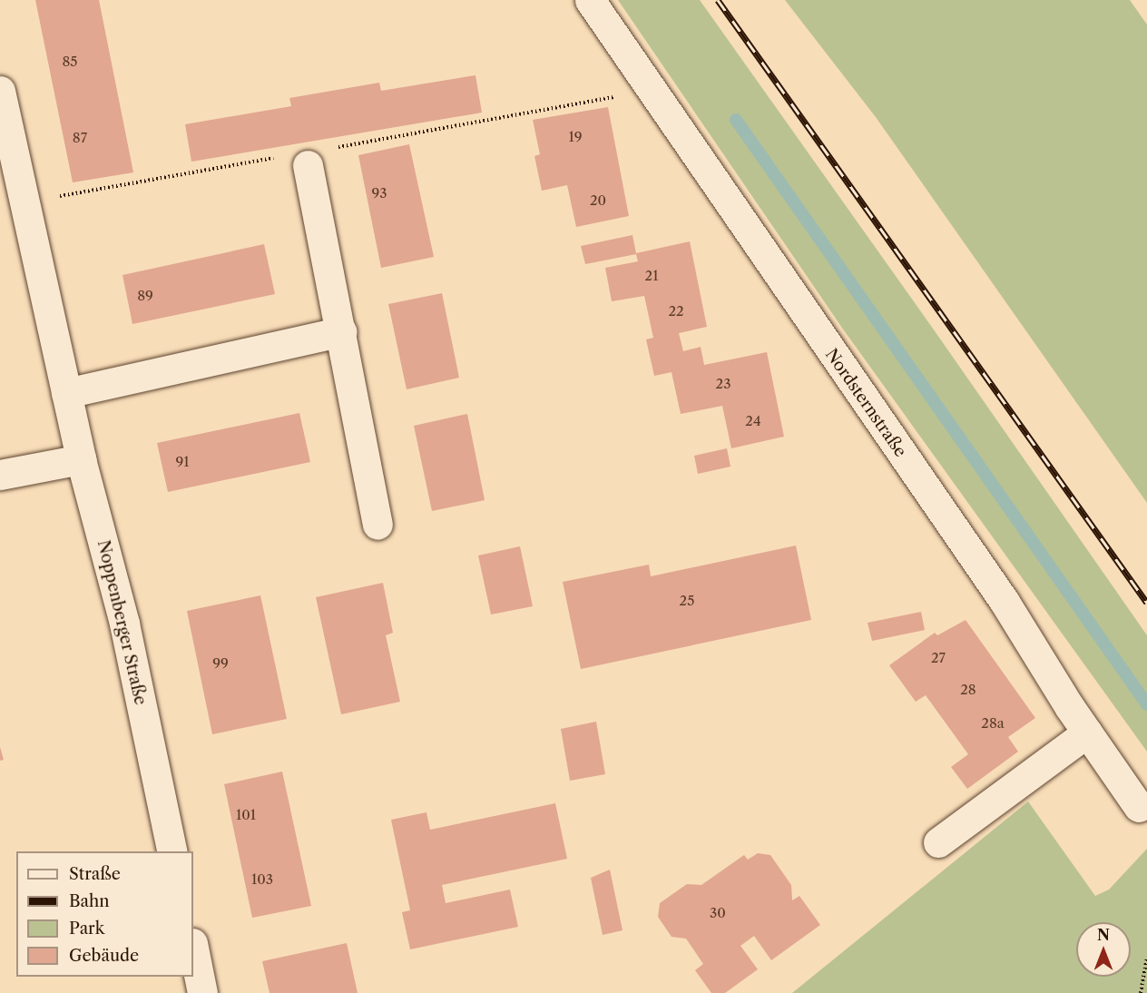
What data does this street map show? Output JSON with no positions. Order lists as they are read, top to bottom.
{
  "streets": {
    "street": ["Nordsternstraße", "Noppenberger Straße"]
  },
  "house_numbers": [
    "85",
    "19",
    "87",
    "93",
    "20",
    "21",
    "89",
    "22",
    "23",
    "24",
    "91",
    "25",
    "27",
    "99",
    "28",
    "28a",
    "101",
    "103",
    "30"
  ],
  "legend": [
    "Straße",
    "Bahn",
    "Park",
    "Gebäude"
  ],
  "north": "top"
}
